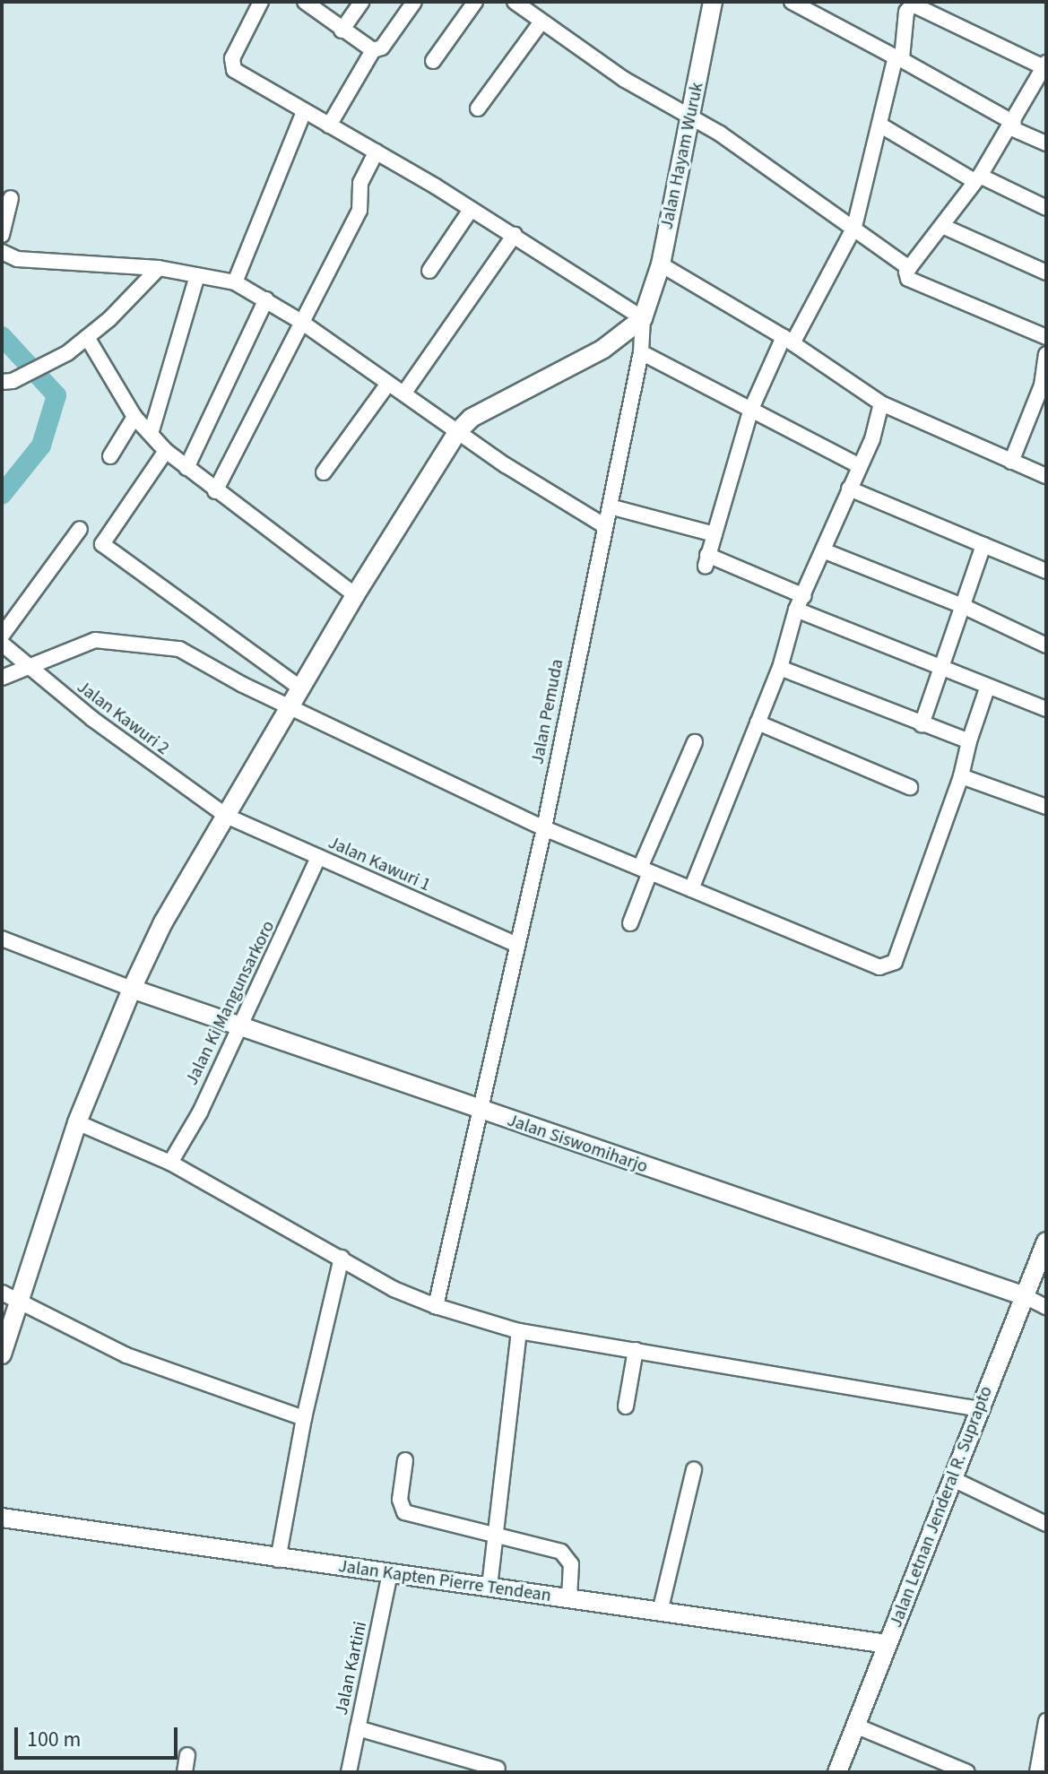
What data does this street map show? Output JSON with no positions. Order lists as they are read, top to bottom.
{
  "streets": {
    "main road": [
      "Jalan Hayam Wuruk",
      "Jalan Siswomiharjo",
      "Jalan Letnan Jenderal R. Suprapto",
      "Jalan Kapten Pierre Tendean"
    ],
    "street": [
      "Jalan Pemuda",
      "Jalan Kawuri 2",
      "Jalan Kawuri 1",
      "Jalan Ki Mangunsarkoro",
      "Jalan Kartini"
    ]
  },
  "crossings": [
    ["Jalan Hayam Wuruk", "Jalan Pemuda"],
    ["Jalan Pemuda", "Jalan Kawuri 1"],
    ["Jalan Pemuda", "Jalan Siswomiharjo"],
    ["Jalan Kawuri 2", "Jalan Kawuri 1"],
    ["Jalan Kawuri 1", "Jalan Ki Mangunsarkoro"],
    ["Jalan Ki Mangunsarkoro", "Jalan Siswomiharjo"],
    ["Jalan Siswomiharjo", "Jalan Letnan Jenderal R. Suprapto"],
    ["Jalan Letnan Jenderal R. Suprapto", "Jalan Kapten Pierre Tendean"],
    ["Jalan Kapten Pierre Tendean", "Jalan Kartini"]
  ],
  "scale_bar": "100 m"
}
